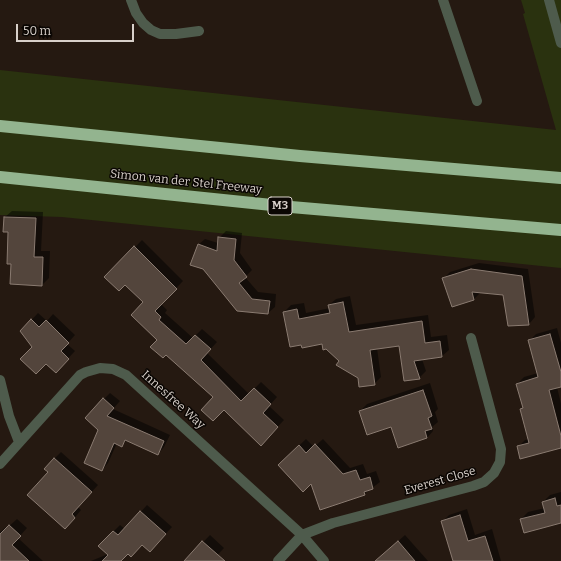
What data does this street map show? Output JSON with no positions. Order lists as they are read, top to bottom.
{
  "streets": {
    "highway": ["Simon van der Stel Freeway", "M3"],
    "street": ["Innesfree Way", "Everest Close"]
  },
  "crossings": [
    ["Innesfree Way", "Everest Close"]
  ],
  "scale_bar": "50 m"
}
